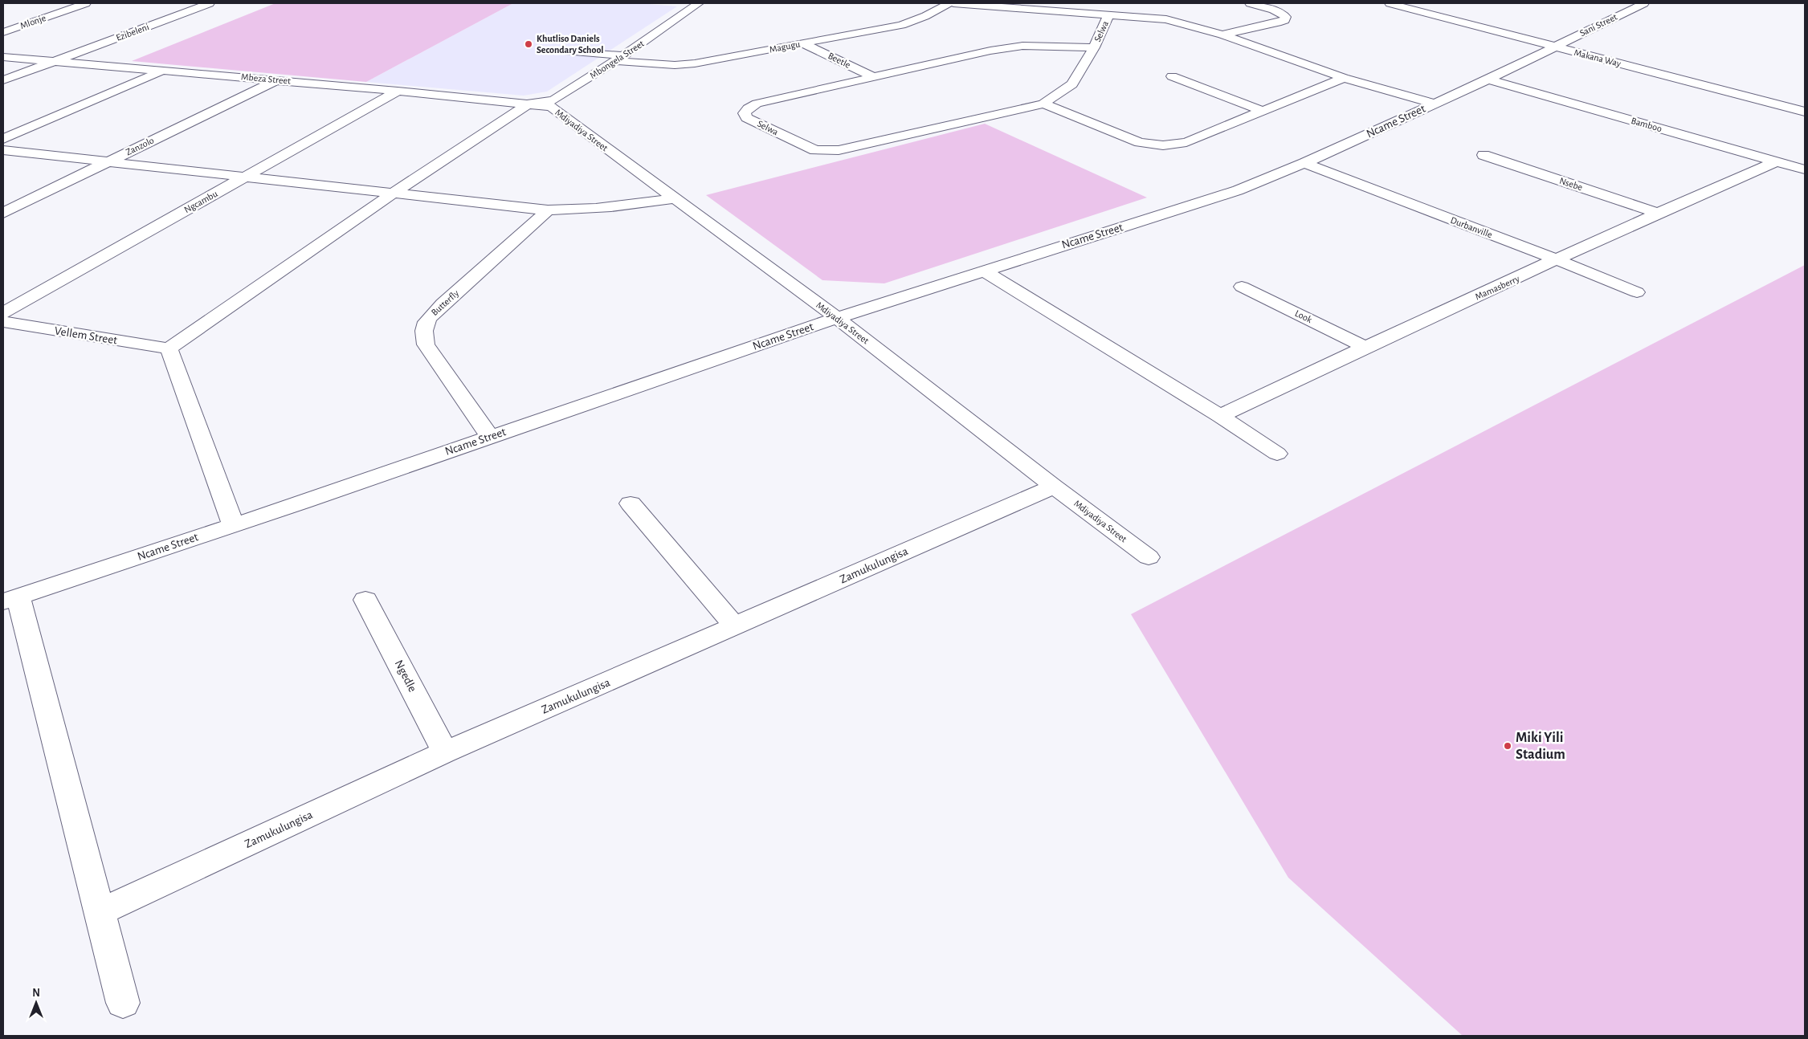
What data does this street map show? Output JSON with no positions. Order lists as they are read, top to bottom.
{
  "streets": {
    "street": [
      "Mlonje",
      "Sani Street",
      "Selwa",
      "Ezibeleni",
      "Magugu",
      "Makana Way",
      "Mbongela Street",
      "Beetle",
      "Mbeza Street",
      "Ncame Street",
      "Bamboo",
      "Mdiyadiya Street",
      "Zanzolo",
      "Nsebe",
      "Ngcambu",
      "Durbanville",
      "Mamasberry",
      "Butterfly",
      "Look",
      "Vellem Street",
      "Zamukulungisa",
      "Ngedle"
    ]
  },
  "crossings": [
    ["Sani Street", "Makana Way"],
    ["Sani Street", "Ncame Street"],
    ["Selwa", "Beetle"],
    ["Ezibeleni", "Mbeza Street"],
    ["Magugu", "Mbongela Street"],
    ["Magugu", "Beetle"],
    ["Makana Way", "Ncame Street"],
    ["Mbongela Street", "Mbeza Street"],
    ["Mbongela Street", "Mdiyadiya Street"],
    ["Mbeza Street", "Mdiyadiya Street"],
    ["Mbeza Street", "Zanzolo"],
    ["Mbeza Street", "Ngcambu"],
    ["Ncame Street", "Bamboo"],
    ["Ncame Street", "Mdiyadiya Street"],
    ["Ncame Street", "Durbanville"],
    ["Ncame Street", "Butterfly"],
    ["Bamboo", "Mamasberry"],
    ["Mdiyadiya Street", "Zamukulungisa"],
    ["Nsebe", "Mamasberry"],
    ["Durbanville", "Mamasberry"],
    ["Mamasberry", "Look"],
    ["Zamukulungisa", "Ngedle"]
  ],
  "places": ["Khutliso Daniels Secondary School", "Miki Yili Stadium"],
  "north": "top"
}
